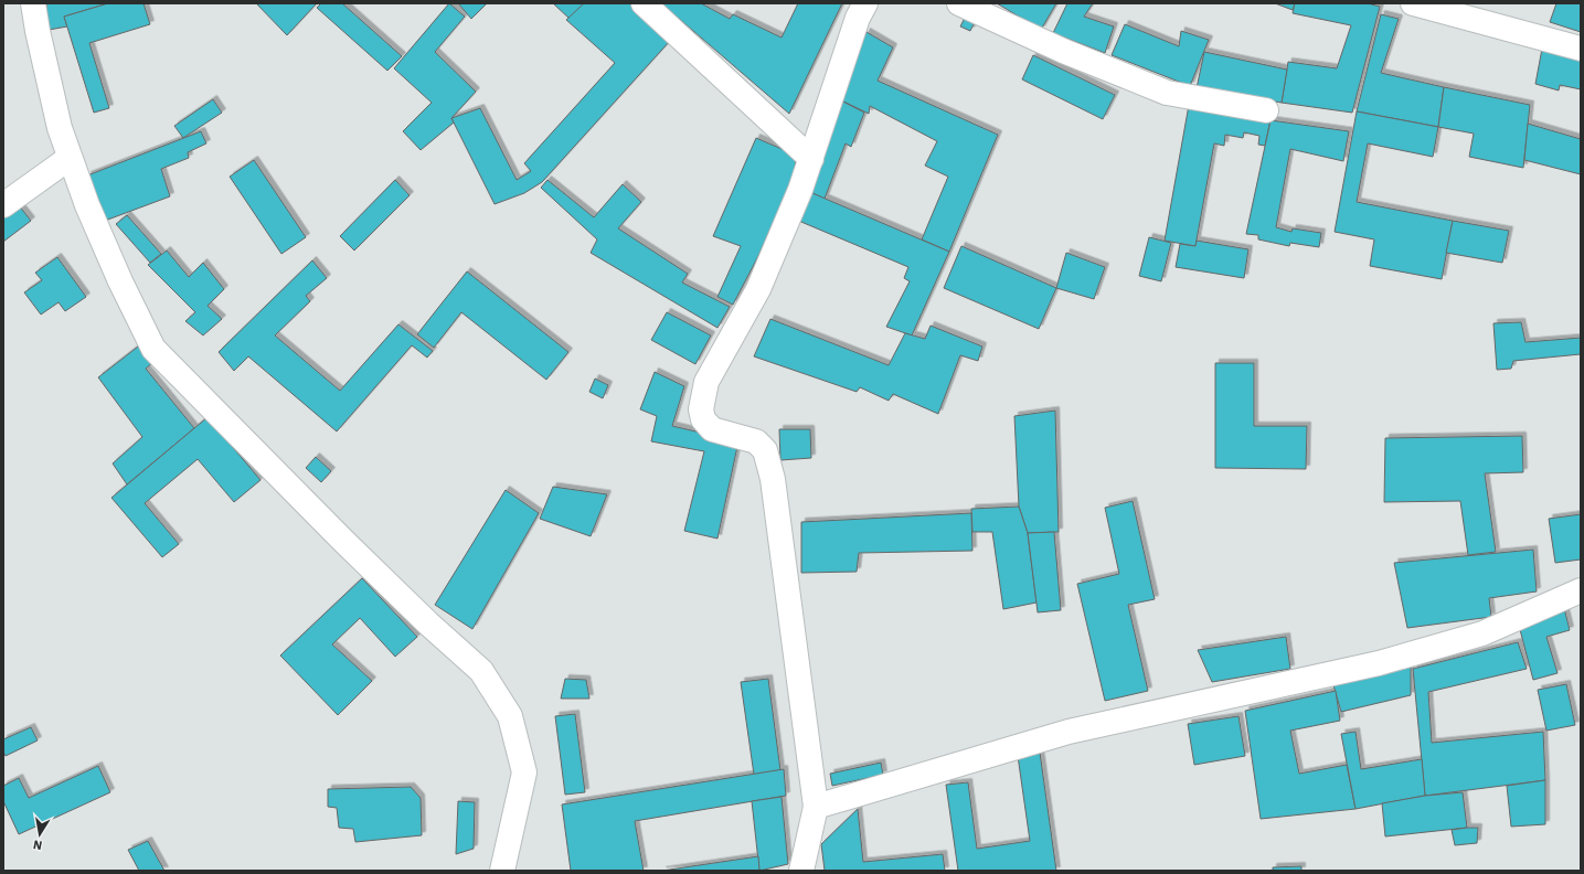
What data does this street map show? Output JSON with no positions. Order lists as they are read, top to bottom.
{
  "north": "bottom"
}
